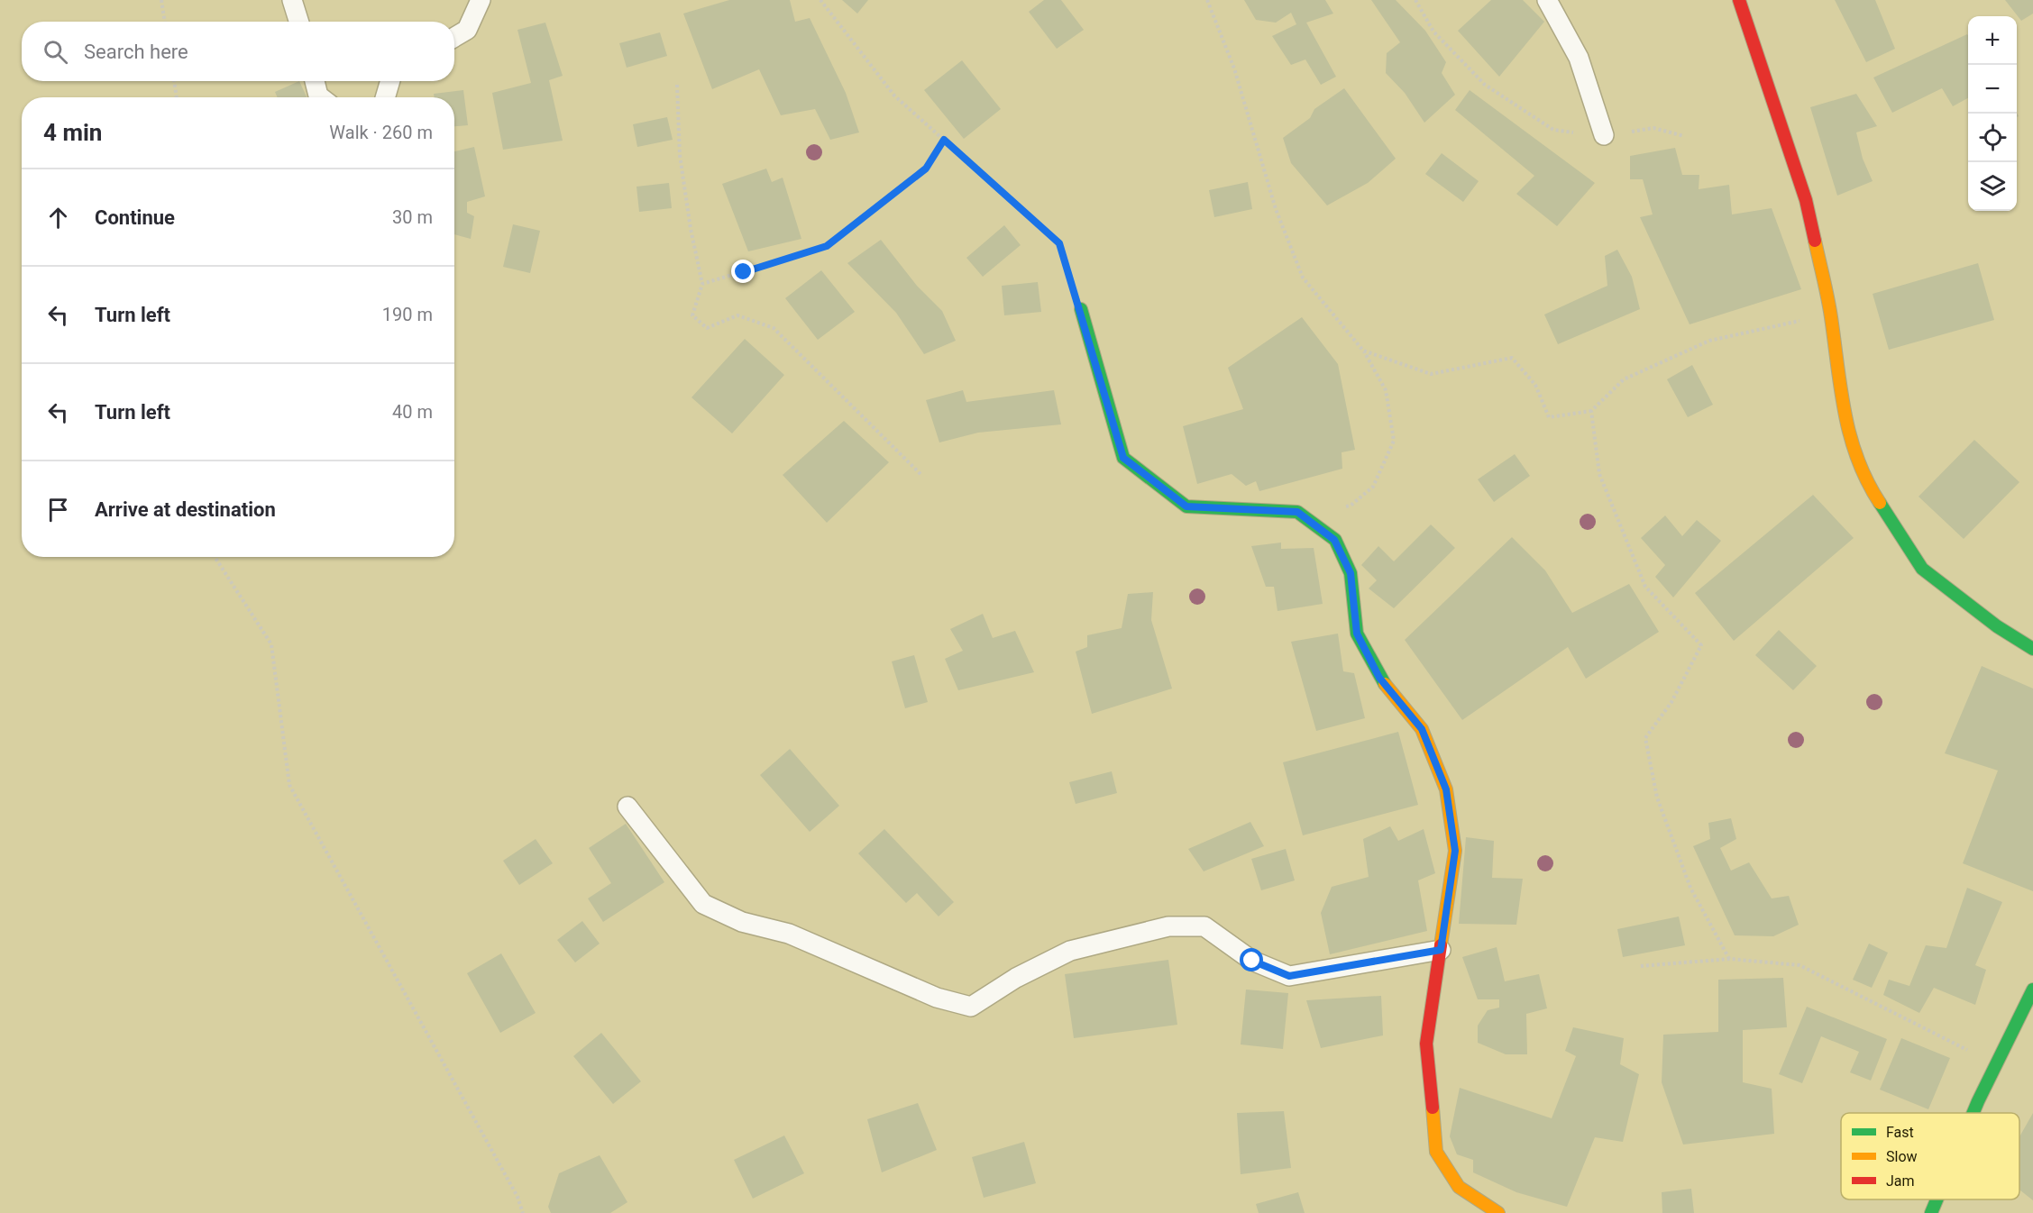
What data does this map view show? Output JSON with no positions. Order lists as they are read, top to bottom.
{
  "legend": ["Fast", "Slow", "Jam"],
  "page": {
    "map_buttons": ["+", "−"],
    "search": "Search here",
    "heading": ["4 min", "Walk · 260 m"],
    "list": [
      ["Continue", "30 m"],
      ["Turn left", "190 m"],
      ["Turn left", "40 m"],
      "Arrive at destination"
    ]
  }
}
